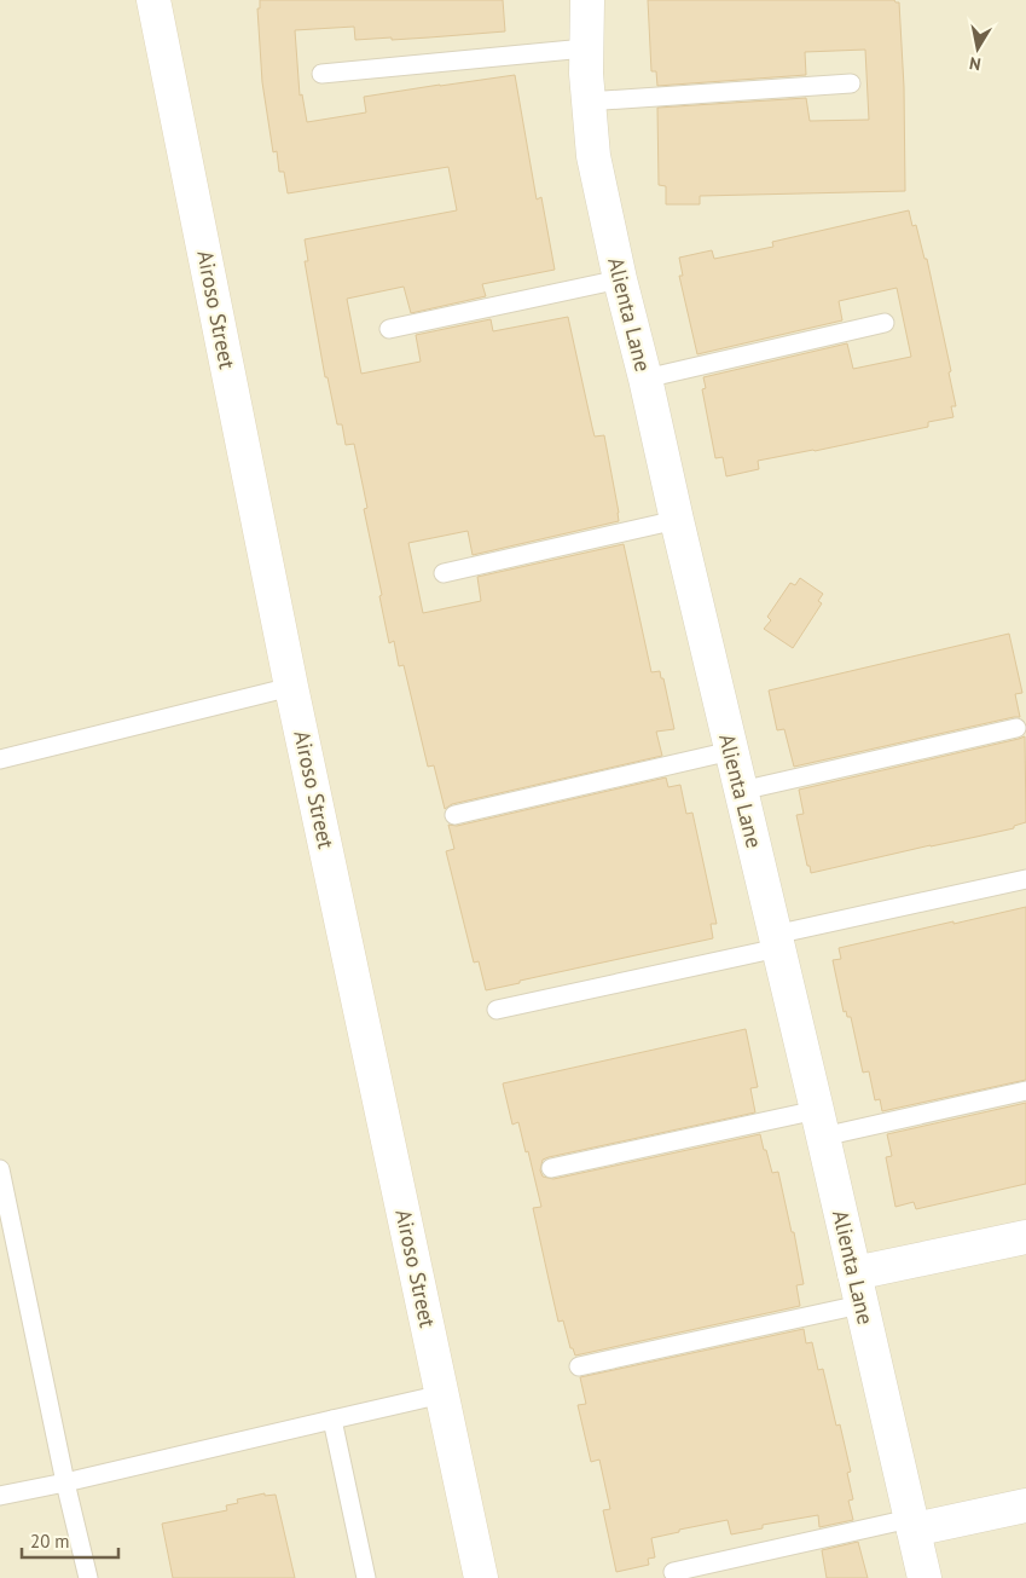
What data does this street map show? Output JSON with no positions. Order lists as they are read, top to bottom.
{
  "streets": {
    "street": ["Airoso Street", "Alienta Lane"]
  },
  "scale_bar": "20 m",
  "north": "bottom"
}
